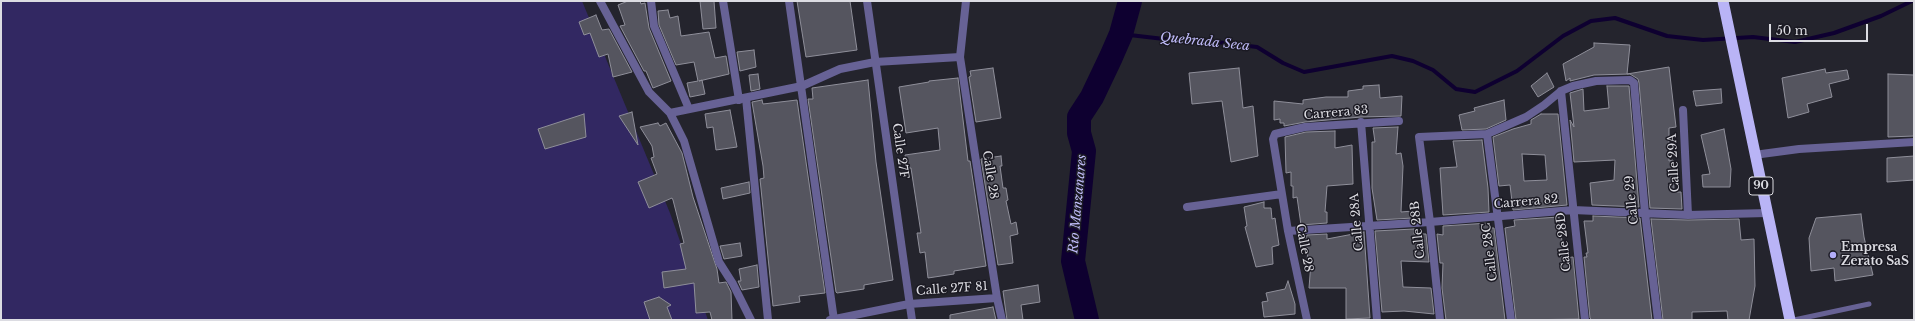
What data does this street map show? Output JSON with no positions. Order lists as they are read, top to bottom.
{
  "streets": {
    "highway": ["90"],
    "street": [
      "Carrera 83",
      "Calle 27F",
      "Calle 29A",
      "Calle 28",
      "Calle 29",
      "Carrera 82",
      "Calle 28A",
      "Calle 28B",
      "Calle 28D",
      "Calle 28C",
      "Calle 27F 81"
    ]
  },
  "crossings": [
    ["Carrera 83", "Calle 28"],
    ["Carrera 83", "Calle 28A"],
    ["Calle 27F", "Calle 27F 81"],
    ["Calle 29A", "Carrera 82"],
    ["Calle 28", "Carrera 82"],
    ["Calle 28", "Calle 27F 81"],
    ["90", "Carrera 82"],
    ["Calle 29", "Carrera 82"],
    ["Calle 29", "Calle 28D"],
    ["Carrera 82", "Calle 28A"],
    ["Carrera 82", "Calle 28B"],
    ["Carrera 82", "Calle 28D"],
    ["Carrera 82", "Calle 28C"],
    ["Calle 28B", "Calle 28C"]
  ],
  "water": ["Quebrada Seca", "Río Manzanares"],
  "places": ["Empresa Zerato SaS"],
  "scale_bar": "50 m"
}
